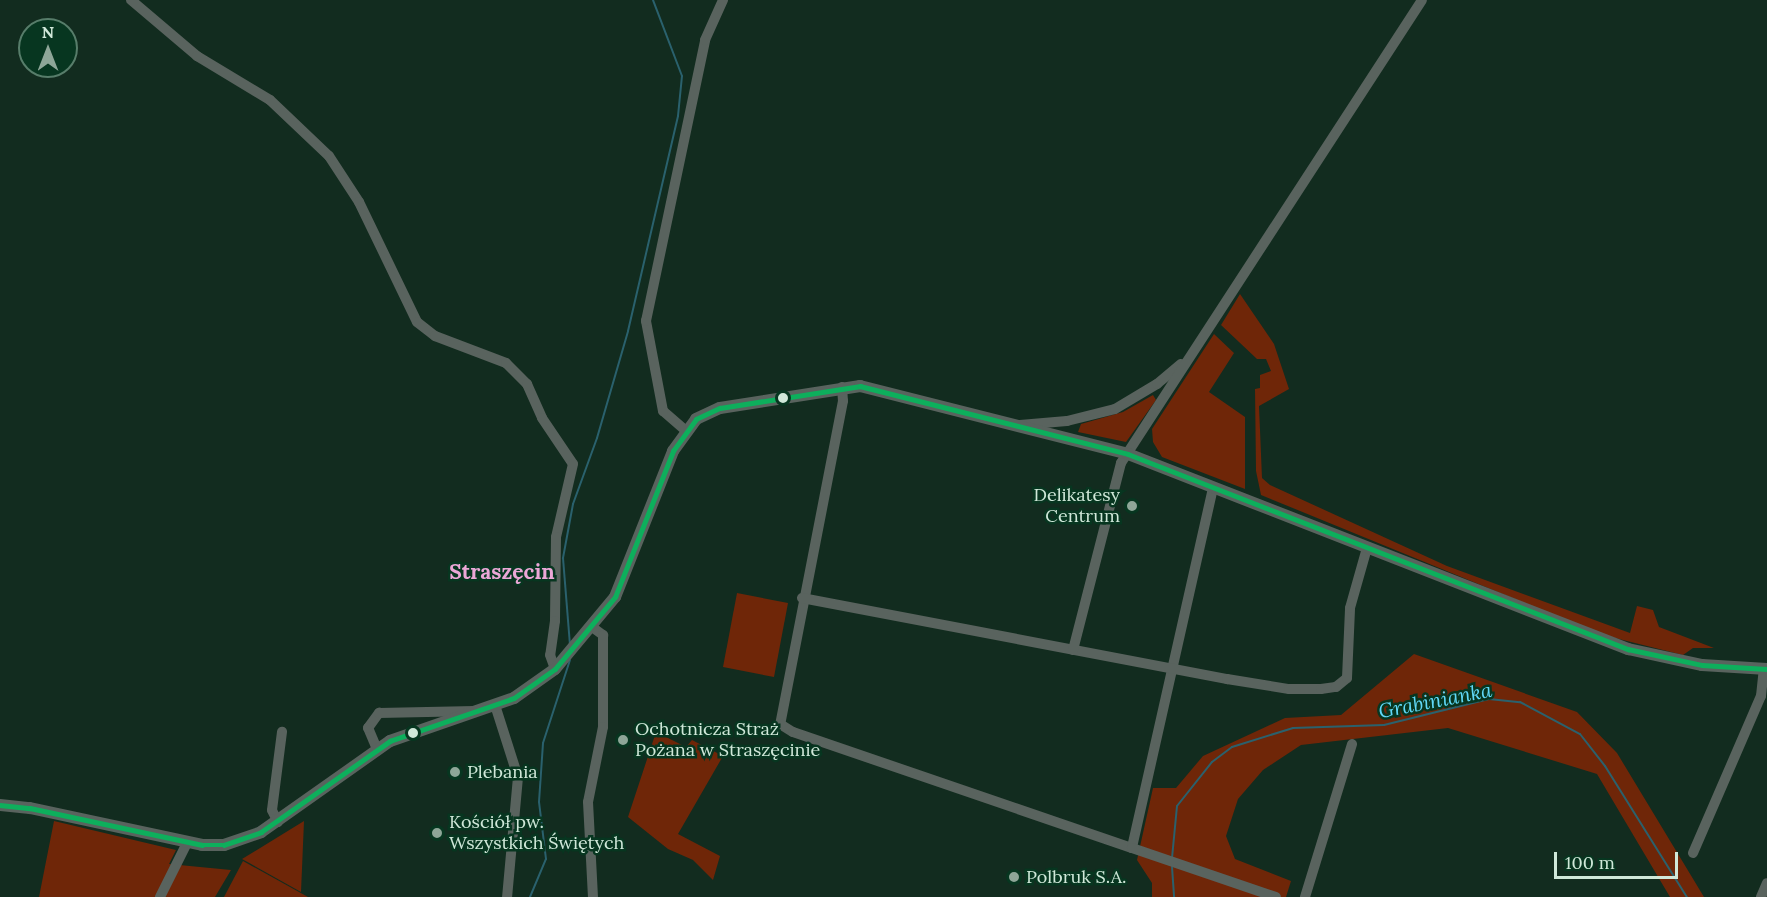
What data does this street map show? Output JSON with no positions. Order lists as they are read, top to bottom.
{
  "districts": ["Straszęcin"],
  "water": ["Grabinianka"],
  "places": [
    "Delikatesy Centrum",
    "Ochotnicza Straż Pożana w Straszęcinie",
    "Plebania",
    "Kościół pw. Wszystkich Świętych",
    "Polbruk S.A."
  ],
  "scale_bar": "100 m",
  "north": "top"
}
